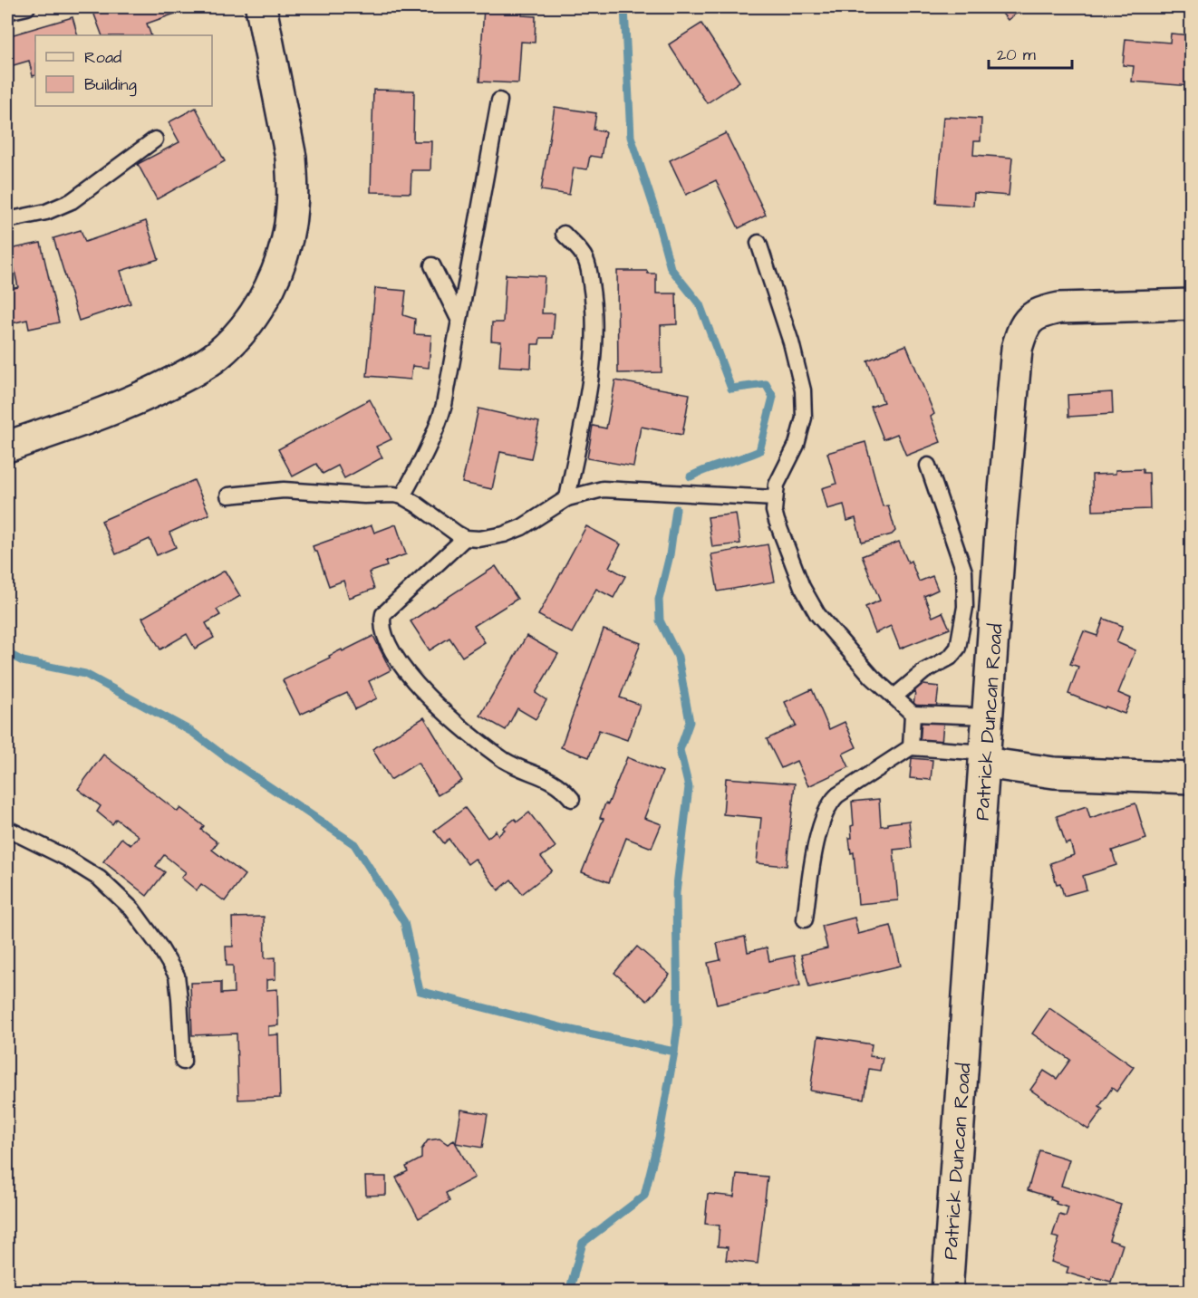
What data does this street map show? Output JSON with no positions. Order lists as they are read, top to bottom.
{
  "streets": {
    "street": ["Patrick Duncan Road"]
  },
  "legend": ["Road", "Building"],
  "scale_bar": "20 m"
}
